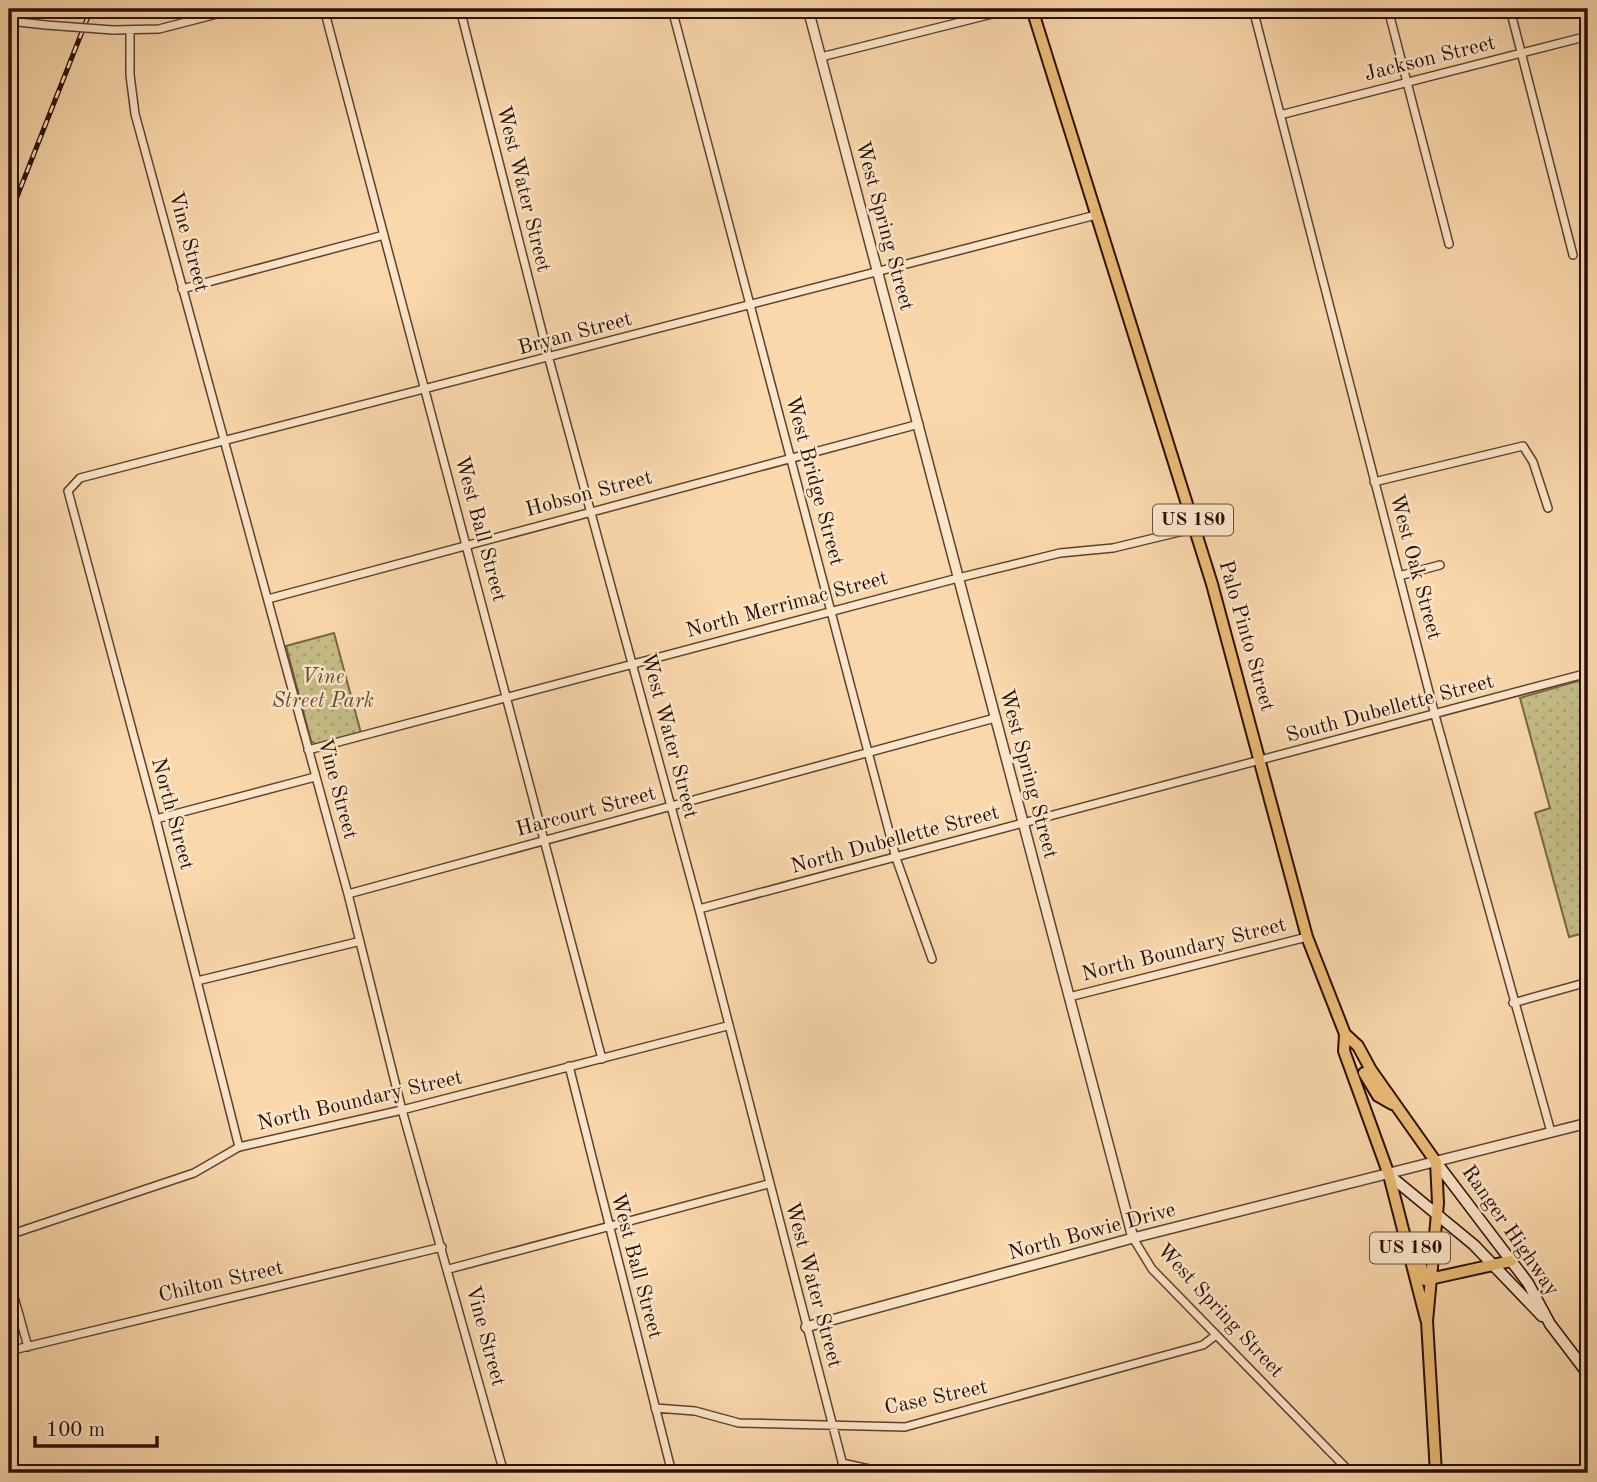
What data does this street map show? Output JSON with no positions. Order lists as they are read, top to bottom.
{
  "streets": {
    "main road": ["US 180", "Palo Pinto Street", "Ranger Highway"],
    "street": [
      "Jackson Street",
      "West Water Street",
      "West Spring Street",
      "Vine Street",
      "Bryan Street",
      "West Bridge Street",
      "Hobson Street",
      "West Ball Street",
      "West Oak Street",
      "North Merrimac Street",
      "South Dubellette Street",
      "Harcourt Street",
      "North Street",
      "North Dubellette Street",
      "North Boundary Street",
      "North Bowie Drive",
      "Chilton Street",
      "Case Street"
    ]
  },
  "crossings": [
    ["Jackson Street", "West Oak Street"],
    ["West Water Street", "Bryan Street"],
    ["West Water Street", "Hobson Street"],
    ["West Water Street", "North Merrimac Street"],
    ["West Water Street", "Harcourt Street"],
    ["West Water Street", "North Dubellette Street"],
    ["West Water Street", "North Boundary Street"],
    ["West Water Street", "North Bowie Drive"],
    ["West Water Street", "Case Street"],
    ["West Spring Street", "Bryan Street"],
    ["West Spring Street", "Hobson Street"],
    ["West Spring Street", "North Merrimac Street"],
    ["West Spring Street", "Harcourt Street"],
    ["West Spring Street", "North Dubellette Street"],
    ["West Spring Street", "North Boundary Street"],
    ["West Spring Street", "North Bowie Drive"],
    ["West Spring Street", "Case Street"],
    ["Vine Street", "Bryan Street"],
    ["Vine Street", "Hobson Street"],
    ["Vine Street", "North Merrimac Street"],
    ["Vine Street", "Harcourt Street"],
    ["Vine Street", "North Boundary Street"],
    ["Vine Street", "Chilton Street"],
    ["Bryan Street", "West Bridge Street"],
    ["Bryan Street", "West Ball Street"],
    ["Bryan Street", "Palo Pinto Street"],
    ["Bryan Street", "North Street"],
    ["West Bridge Street", "Hobson Street"],
    ["West Bridge Street", "North Merrimac Street"],
    ["West Bridge Street", "Harcourt Street"],
    ["West Bridge Street", "North Dubellette Street"],
    ["Hobson Street", "West Ball Street"],
    ["US 180", "Palo Pinto Street"],
    ["US 180", "Ranger Highway"],
    ["US 180", "North Bowie Drive"],
    ["West Ball Street", "North Merrimac Street"],
    ["West Ball Street", "Harcourt Street"],
    ["West Ball Street", "North Boundary Street"],
    ["West Ball Street", "Case Street"],
    ["West Oak Street", "South Dubellette Street"],
    ["West Oak Street", "North Bowie Drive"],
    ["North Merrimac Street", "Palo Pinto Street"],
    ["Palo Pinto Street", "South Dubellette Street"],
    ["Palo Pinto Street", "North Dubellette Street"],
    ["Palo Pinto Street", "North Boundary Street"],
    ["Palo Pinto Street", "Ranger Highway"],
    ["Palo Pinto Street", "North Bowie Drive"],
    ["South Dubellette Street", "North Dubellette Street"],
    ["North Street", "North Boundary Street"],
    ["Ranger Highway", "North Bowie Drive"]
  ],
  "parks": ["Vine Street Park"],
  "scale_bar": "100 m"
}
